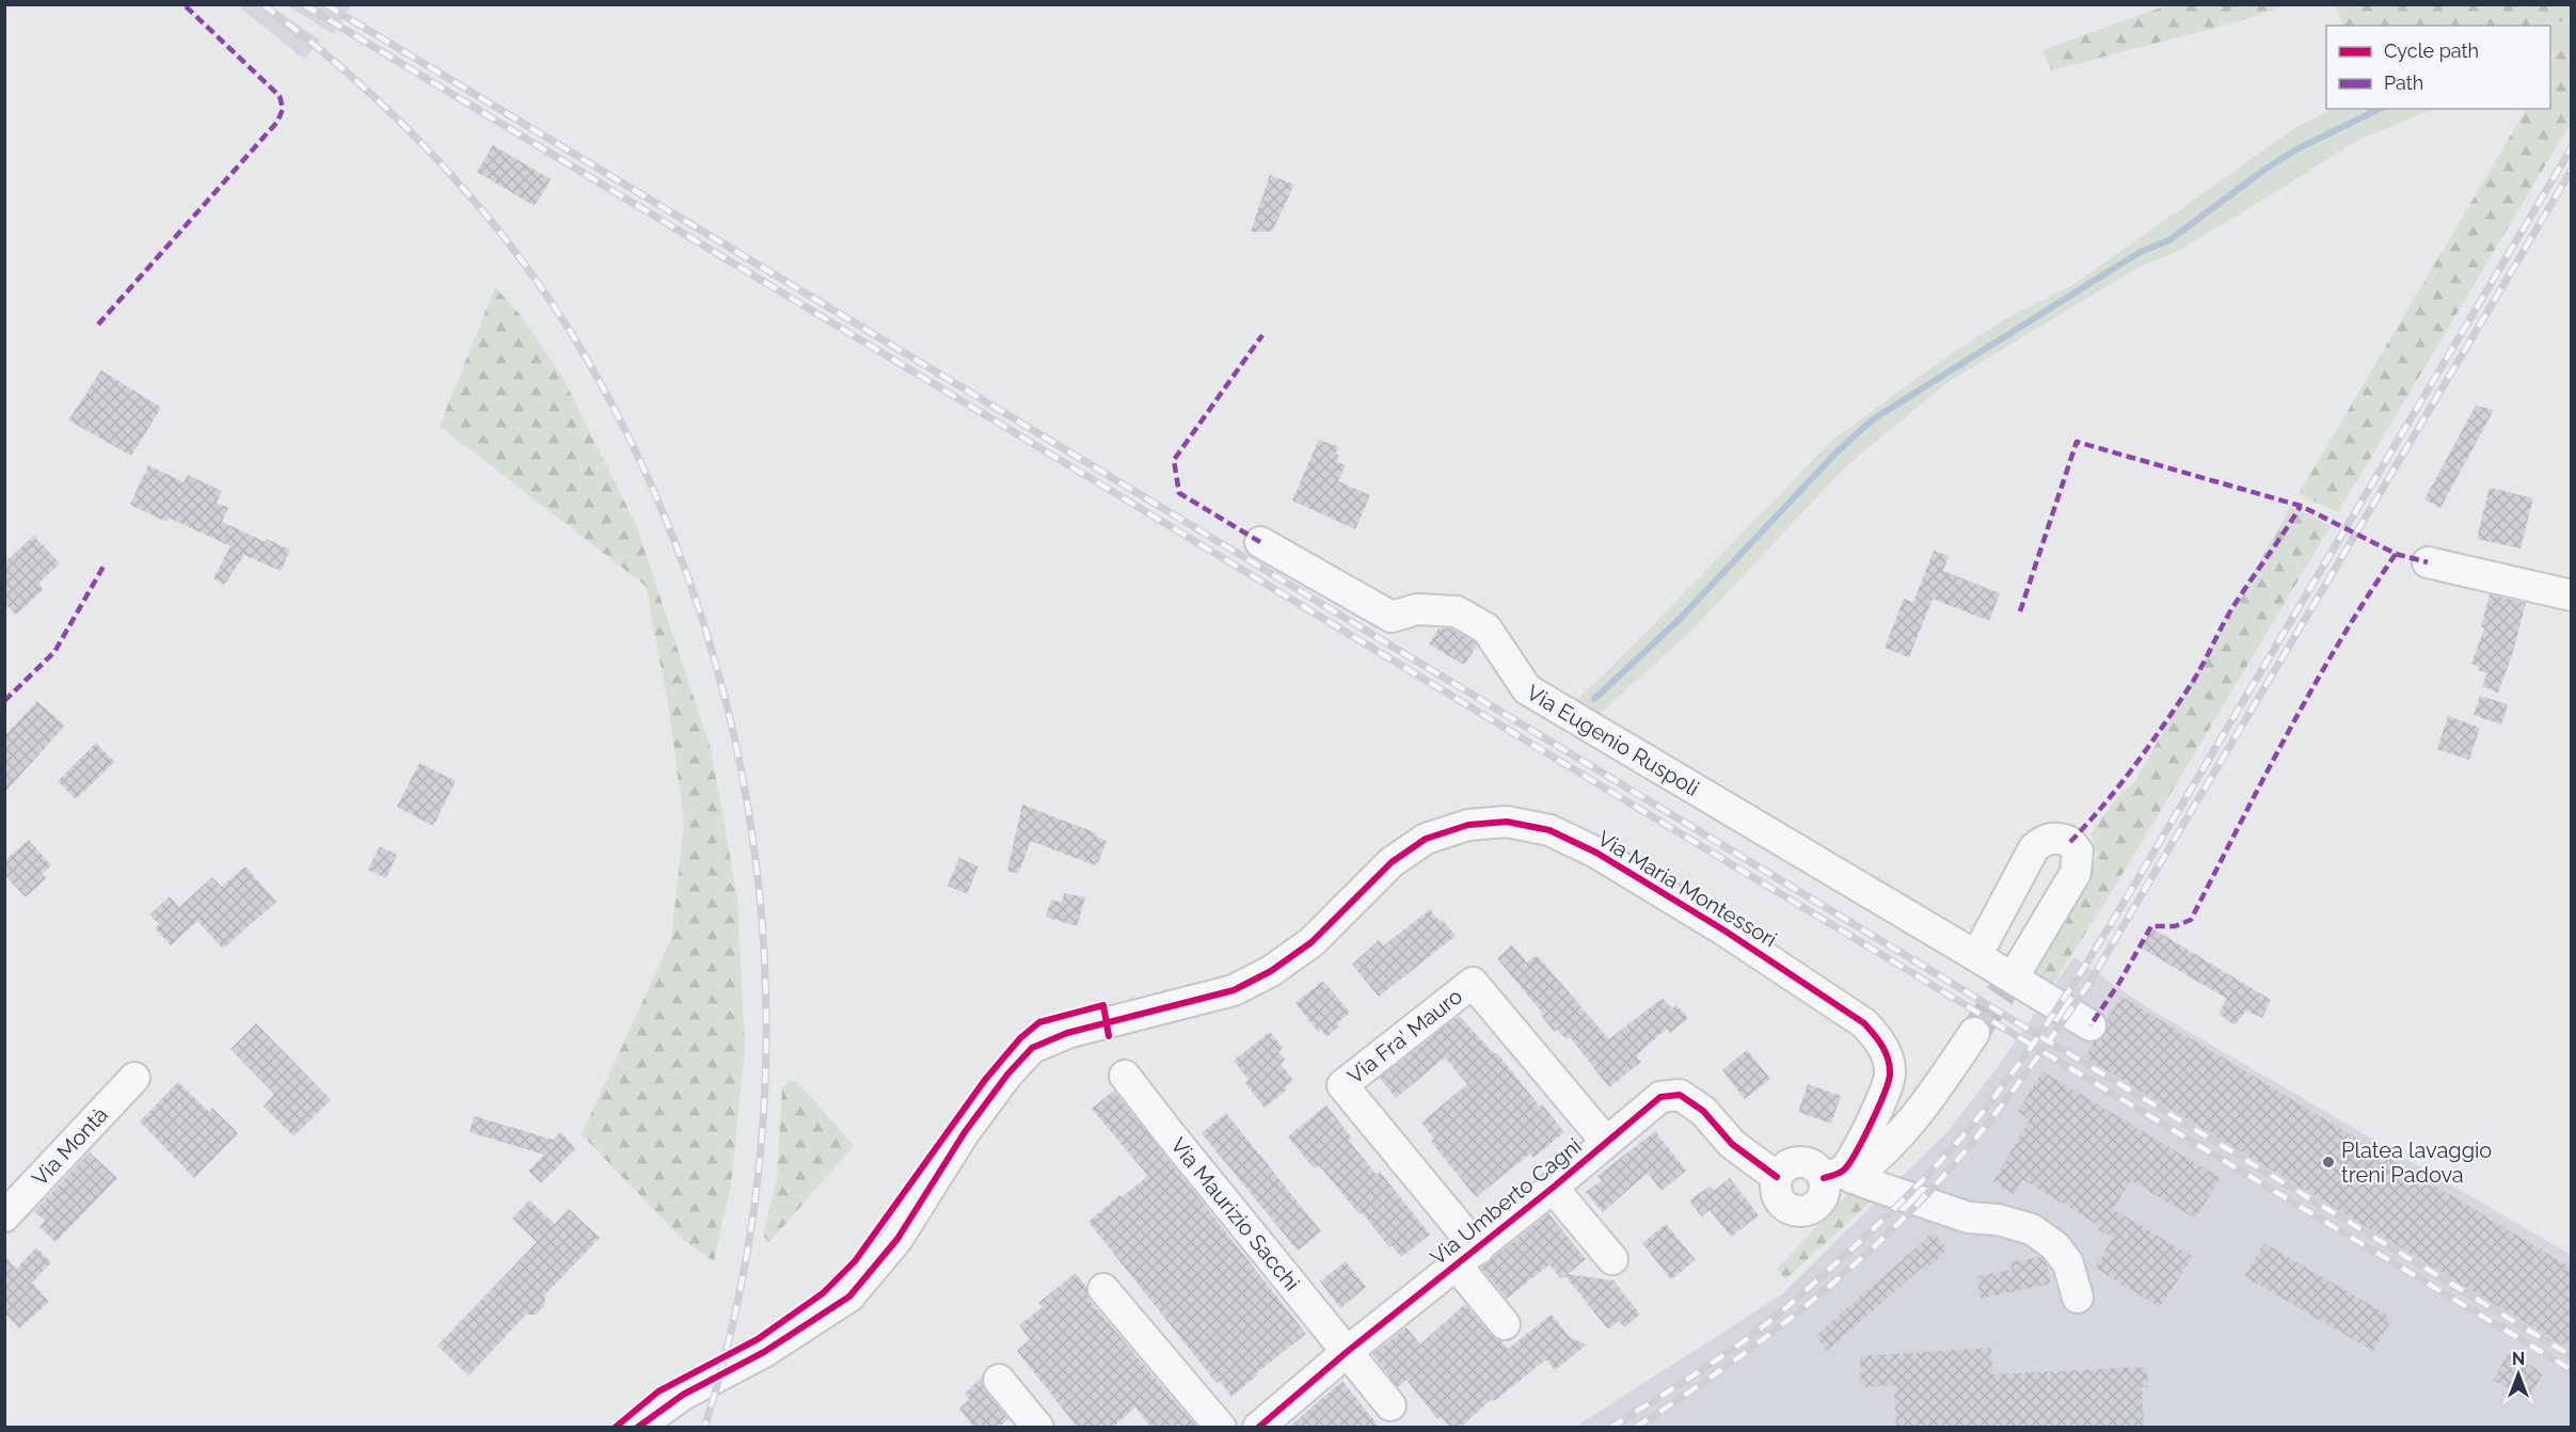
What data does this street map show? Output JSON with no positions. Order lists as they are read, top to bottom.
{
  "streets": {
    "street": [
      "Via Eugenio Ruspoli",
      "Via Maria Montessori",
      "Via Fra' Mauro",
      "Via Montà",
      "Via Umberto Cagni",
      "Via Maurizio Sacchi"
    ]
  },
  "crossings": [
    ["Via Fra' Mauro", "Via Umberto Cagni"],
    ["Via Umberto Cagni", "Via Maurizio Sacchi"]
  ],
  "places": ["Platea lavaggio treni Padova"],
  "legend": ["Cycle path", "Path"],
  "north": "top"
}
